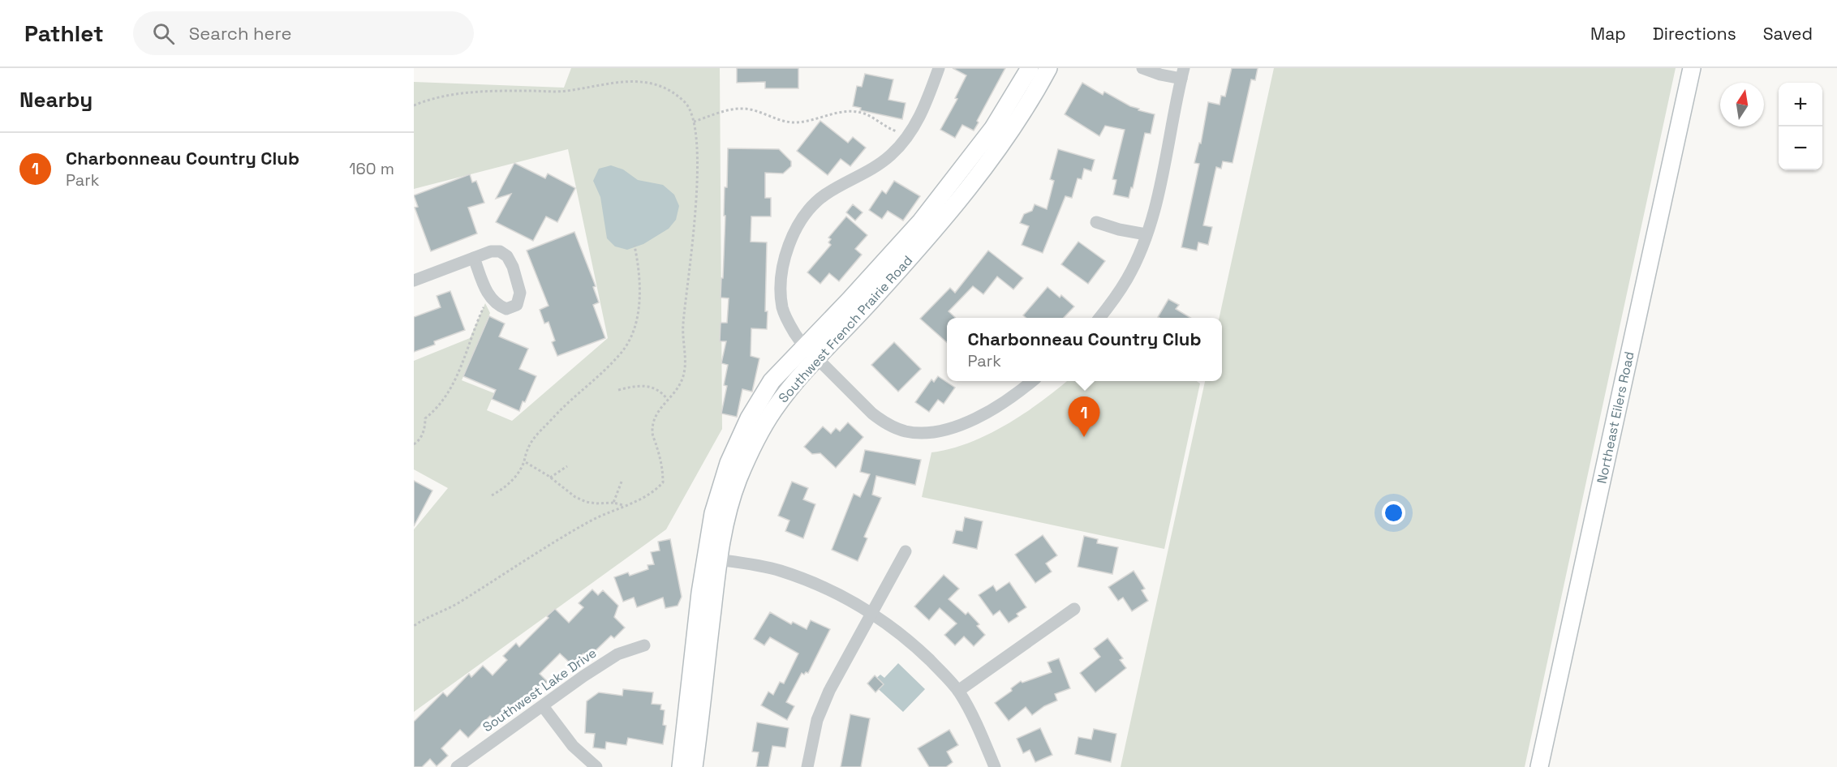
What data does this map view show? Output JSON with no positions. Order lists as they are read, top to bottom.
{
  "streets": {
    "street": ["Southwest French Prairie Road", "Northeast Eilers Road", "Southwest Lake Drive"]
  },
  "north": "top",
  "page": {
    "header": "Pathlet",
    "search": "Search here",
    "nav": ["Map", "Directions", "Saved"],
    "heading": "Nearby",
    "map_buttons": ["+", "−"],
    "list": [
      {
        "mark": "1",
        "name": "Charbonneau Country Club",
        "note": "Park",
        "value": "160 m"
      }
    ],
    "popup": ["Charbonneau Country Club", "Park"],
    "pins": "1"
  }
}
